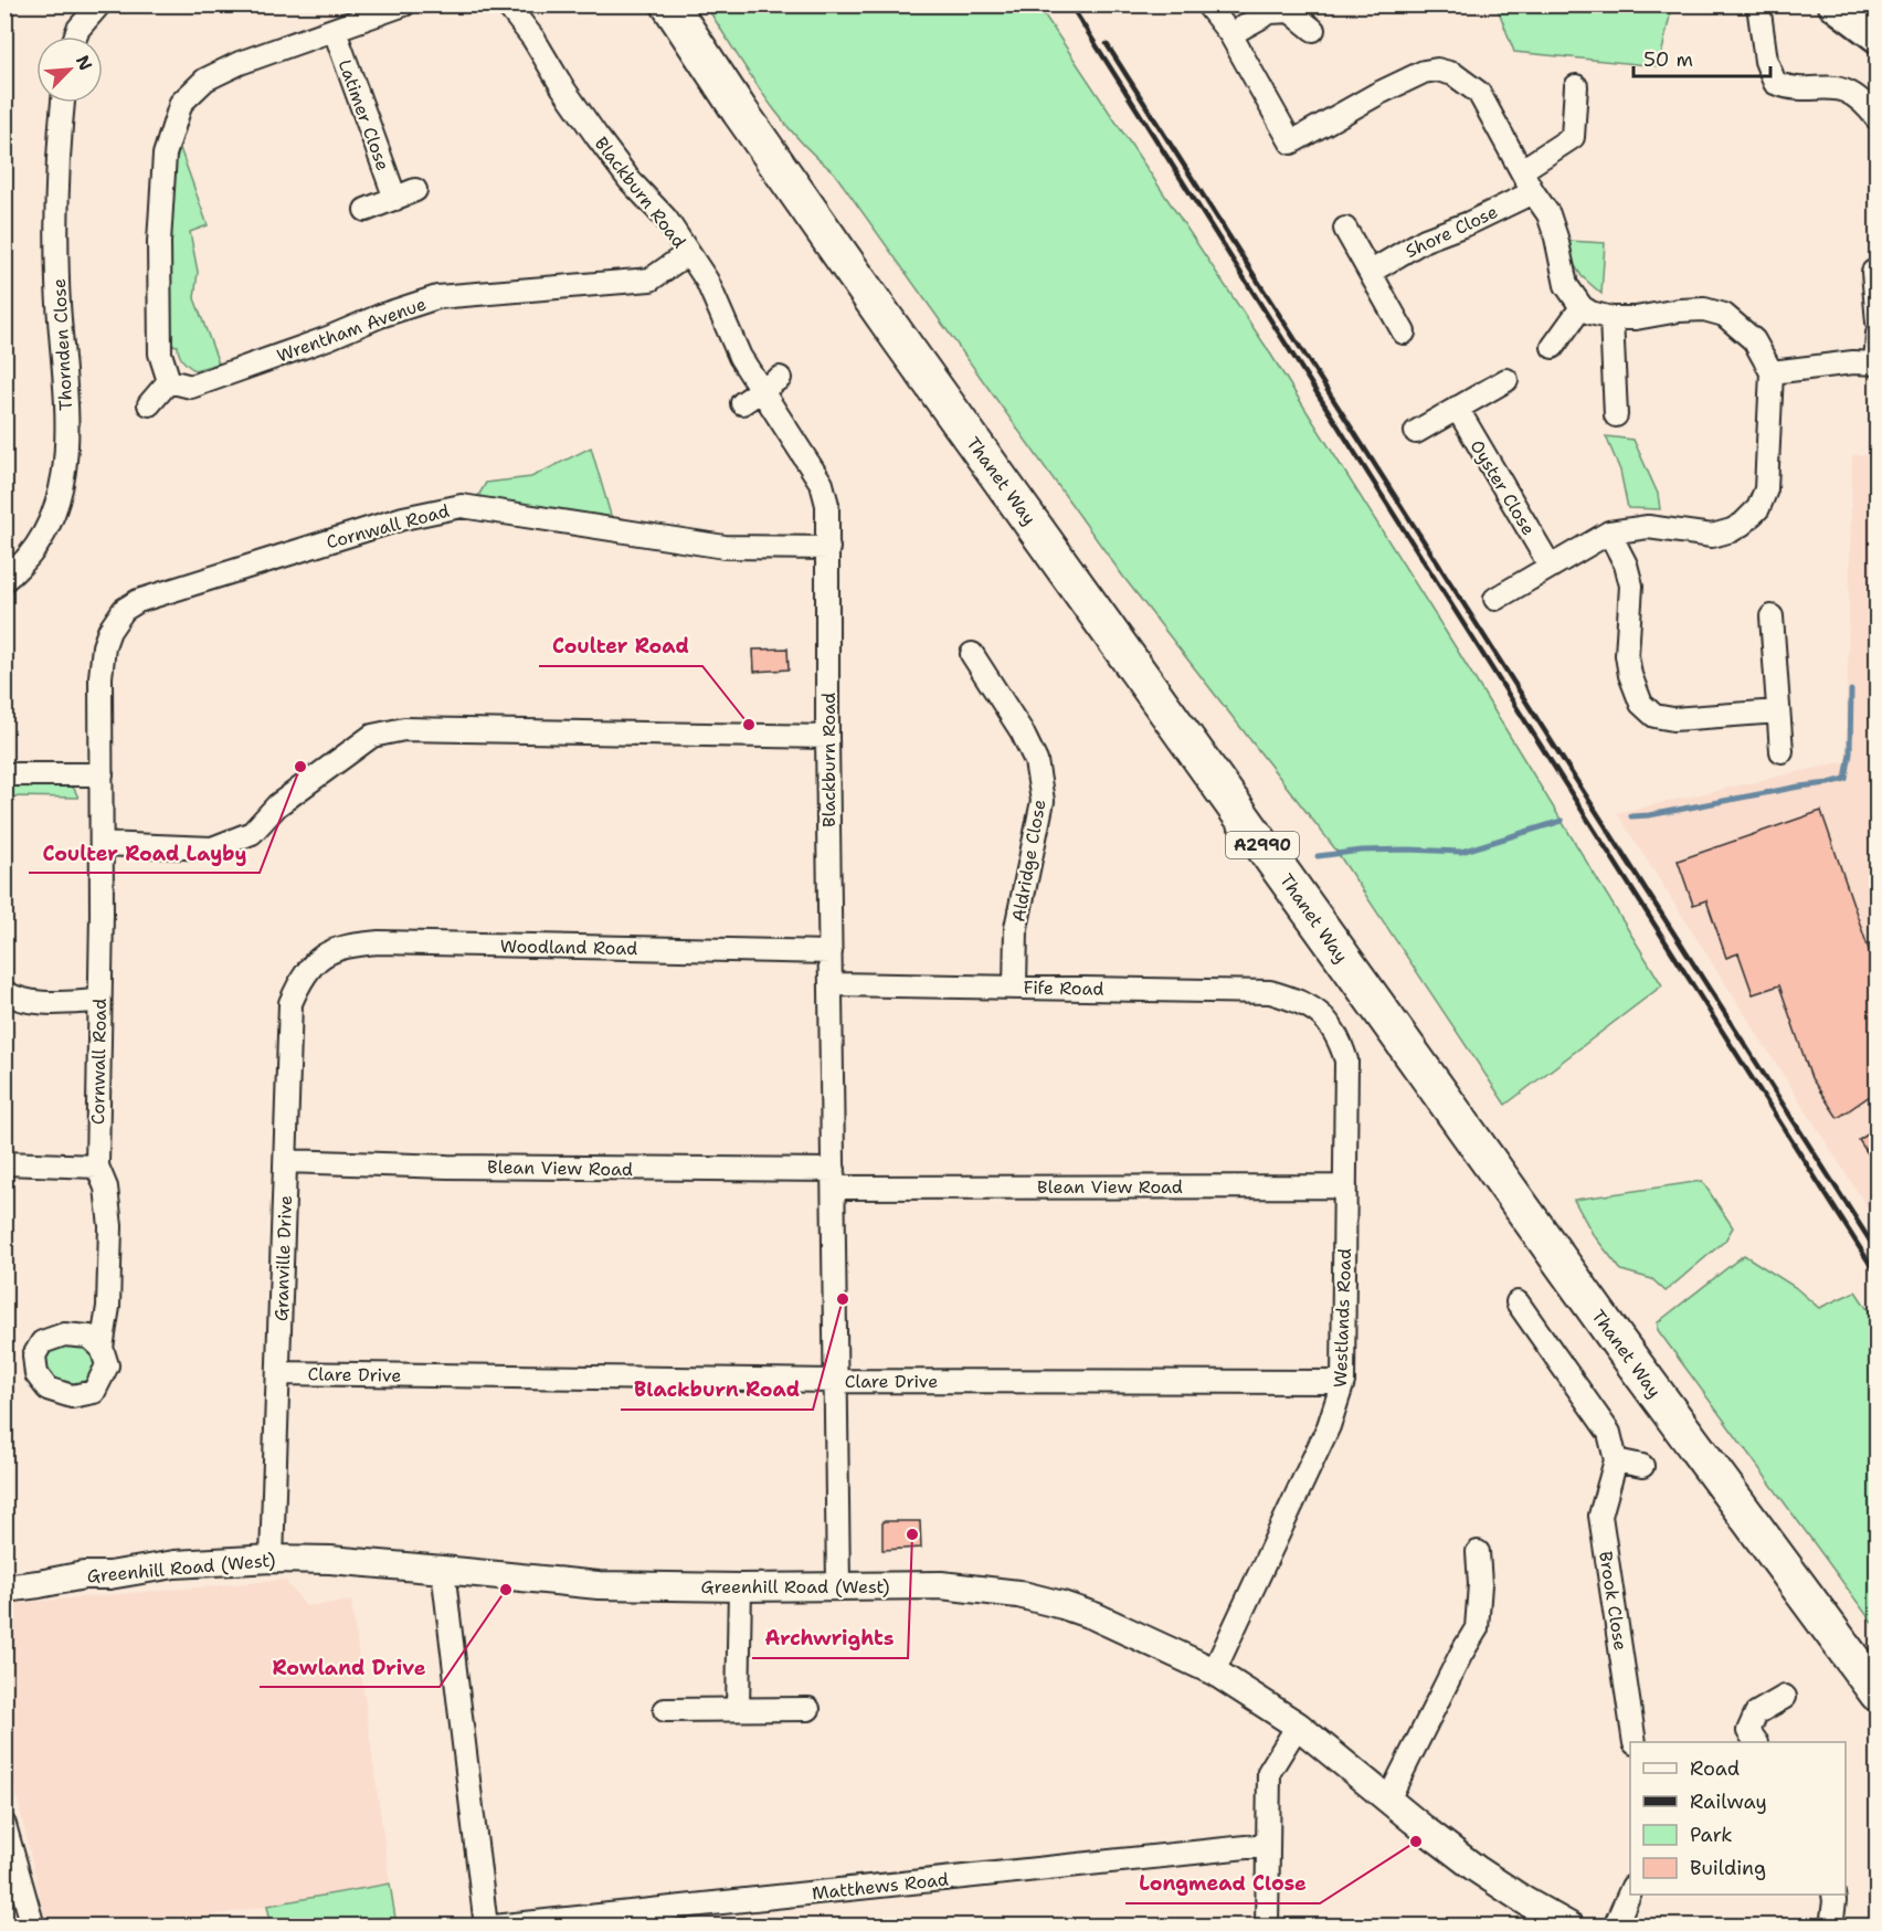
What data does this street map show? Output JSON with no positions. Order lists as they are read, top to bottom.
{
  "streets": {
    "main road": ["Thanet Way", "A2990"],
    "street": [
      "Latimer Close",
      "Blackburn Road",
      "Shore Close",
      "Wrentham Avenue",
      "Thornden Close",
      "Oyster Close",
      "Cornwall Road",
      "Aldridge Close",
      "Woodland Road",
      "Fife Road",
      "Blean View Road",
      "Granville Drive",
      "Westlands Road",
      "Clare Drive",
      "Greenhill Road (West)",
      "Brook Close",
      "Matthews Road"
    ]
  },
  "crossings": [
    ["Blackburn Road", "Wrentham Avenue"],
    ["Blackburn Road", "Cornwall Road"],
    ["Blackburn Road", "Woodland Road"],
    ["Blackburn Road", "Fife Road"],
    ["Blackburn Road", "Blean View Road"],
    ["Blackburn Road", "Clare Drive"],
    ["Blackburn Road", "Greenhill Road (West)"],
    ["Aldridge Close", "Fife Road"],
    ["Woodland Road", "Granville Drive"],
    ["Fife Road", "Westlands Road"],
    ["Blean View Road", "Granville Drive"],
    ["Blean View Road", "Westlands Road"],
    ["Granville Drive", "Clare Drive"],
    ["Granville Drive", "Greenhill Road (West)"],
    ["Westlands Road", "Clare Drive"],
    ["Westlands Road", "Greenhill Road (West)"]
  ],
  "places": [
    "Coulter Road",
    "Coulter Road Layby",
    "Blackburn Road",
    "Archwrights",
    "Rowland Drive",
    "Longmead Close"
  ],
  "legend": [
    "Road",
    "Railway",
    "Park",
    "Building"
  ],
  "scale_bar": "50 m",
  "north": "top right"
}
